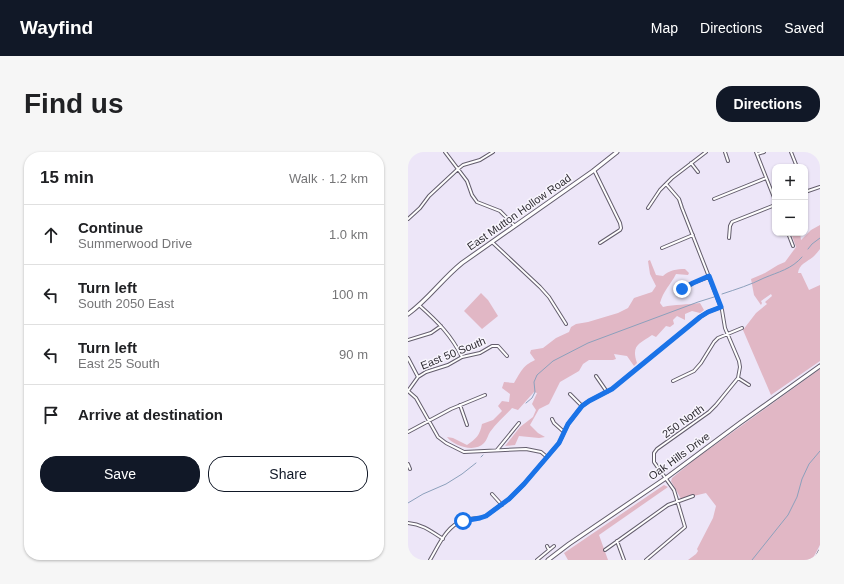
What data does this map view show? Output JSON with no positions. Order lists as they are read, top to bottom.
{
  "streets": {
    "main road": ["East Mutton Hollow Road", "Oak Hills Drive"],
    "street": ["East 50 South", "250 North"]
  },
  "crossings": [
    ["250 North", "Oak Hills Drive"]
  ],
  "page": {
    "header": "Wayfind",
    "nav": ["Map", "Directions", "Saved"],
    "buttons": [
      "Directions",
      ["Save", "Share"]
    ],
    "title": "Find us",
    "heading": ["15 min", "Walk · 1.2 km"],
    "map_buttons": ["+", "−"],
    "list": [
      ["Continue", "Summerwood Drive", "1.0 km"],
      ["Turn left", "South 2050 East", "100 m"],
      ["Turn left", "East 25 South", "90 m"],
      "Arrive at destination"
    ]
  }
}
